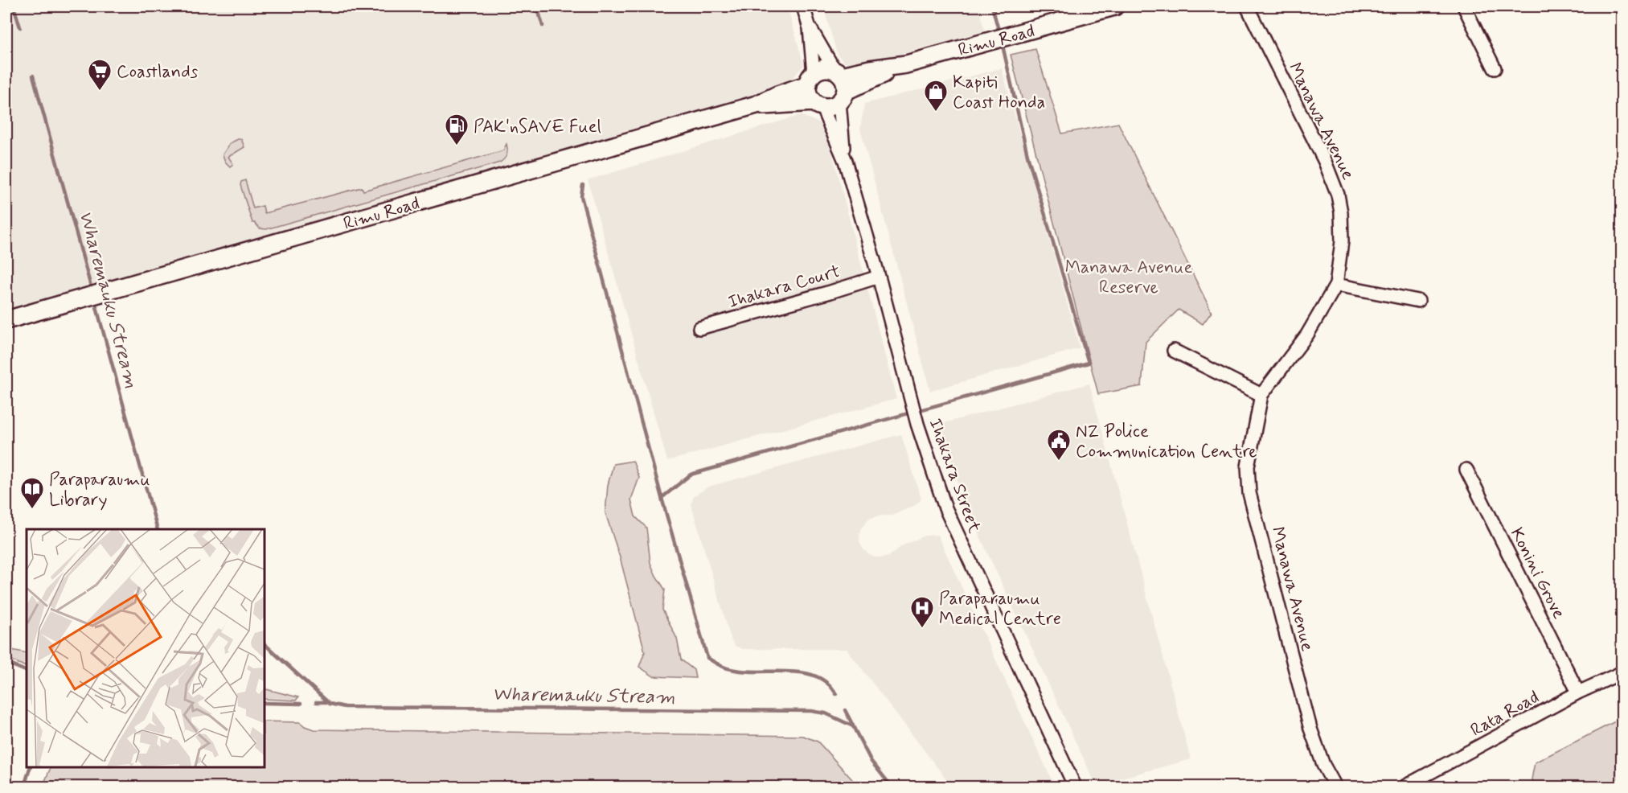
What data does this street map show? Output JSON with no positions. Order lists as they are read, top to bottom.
{
  "streets": {
    "main road": ["Rimu Road"],
    "street": [
      "Manawa Avenue",
      "Ihakara Court",
      "Ihakara Street",
      "Konini Grove",
      "Rata Road"
    ]
  },
  "crossings": [
    ["Rimu Road", "Ihakara Street"],
    ["Ihakara Court", "Ihakara Street"],
    ["Konini Grove", "Rata Road"]
  ],
  "water": ["Wharemauku Stream"],
  "parks": ["Manawa Avenue Reserve"],
  "places": {
    "supermarket": ["Coastlands"],
    "shop": ["Kapiti Coast Honda"],
    "fuel station": ["PAK'nSAVE Fuel"],
    "public building": ["NZ Police Communication Centre"],
    "library": ["Paraparaumu Library"],
    "hospital": ["Paraparaumu Medical Centre"]
  }
}
